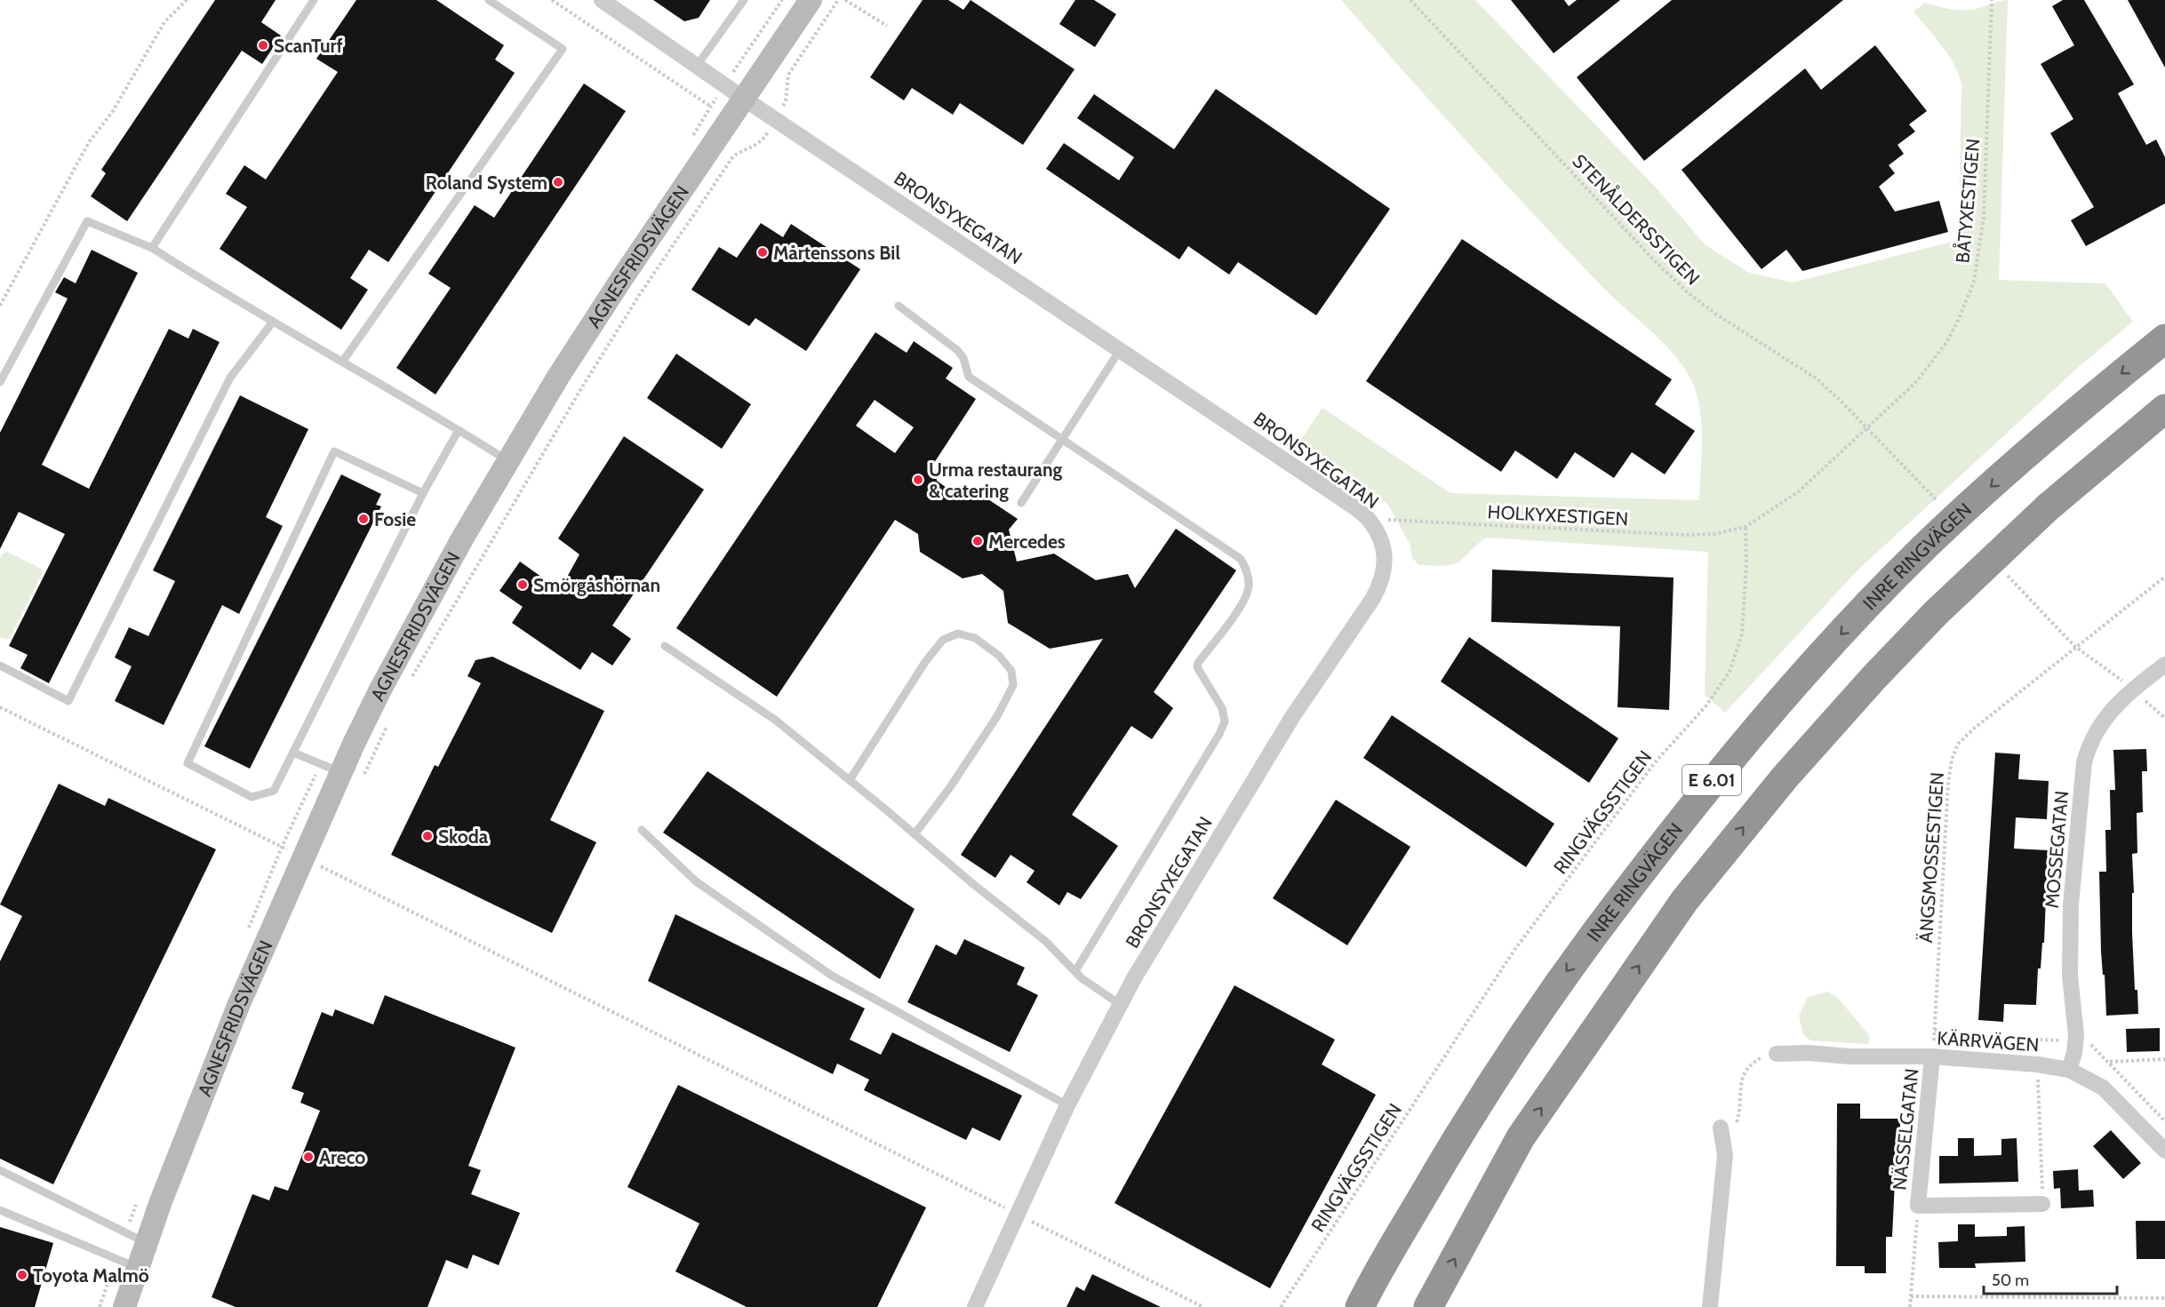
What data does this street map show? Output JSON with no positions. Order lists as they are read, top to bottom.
{
  "streets": {
    "highway": ["INRE RINGVÄGEN", "E 6.01"],
    "main road": ["AGNESFRIDSVÄGEN"],
    "street": [
      "BRONSYXEGATAN",
      "MOSSEGATAN",
      "KÄRRVÄGEN",
      "NÄSSELGATAN"
    ],
    "path": [
      "BÅTYXESTIGEN",
      "STENÅLDERSSTIGEN",
      "HOLKYXESTIGEN",
      "RINGVÄGSSTIGEN",
      "ÄNGSMOSSESTIGEN"
    ]
  },
  "crossings": [
    ["BÅTYXESTIGEN", "STENÅLDERSSTIGEN"],
    ["BRONSYXEGATAN", "AGNESFRIDSVÄGEN"],
    ["BRONSYXEGATAN", "HOLKYXESTIGEN"],
    ["HOLKYXESTIGEN", "RINGVÄGSSTIGEN"],
    ["MOSSEGATAN", "KÄRRVÄGEN"],
    ["KÄRRVÄGEN", "NÄSSELGATAN"]
  ],
  "places": [
    "ScanTurf",
    "Roland System",
    "Mårtenssons Bil",
    "Urma restaurang & catering",
    "Fosie",
    "Mercedes",
    "Smörgåshörnan",
    "Skoda",
    "Areco",
    "Toyota Malmö"
  ],
  "scale_bar": "50 m"
}
